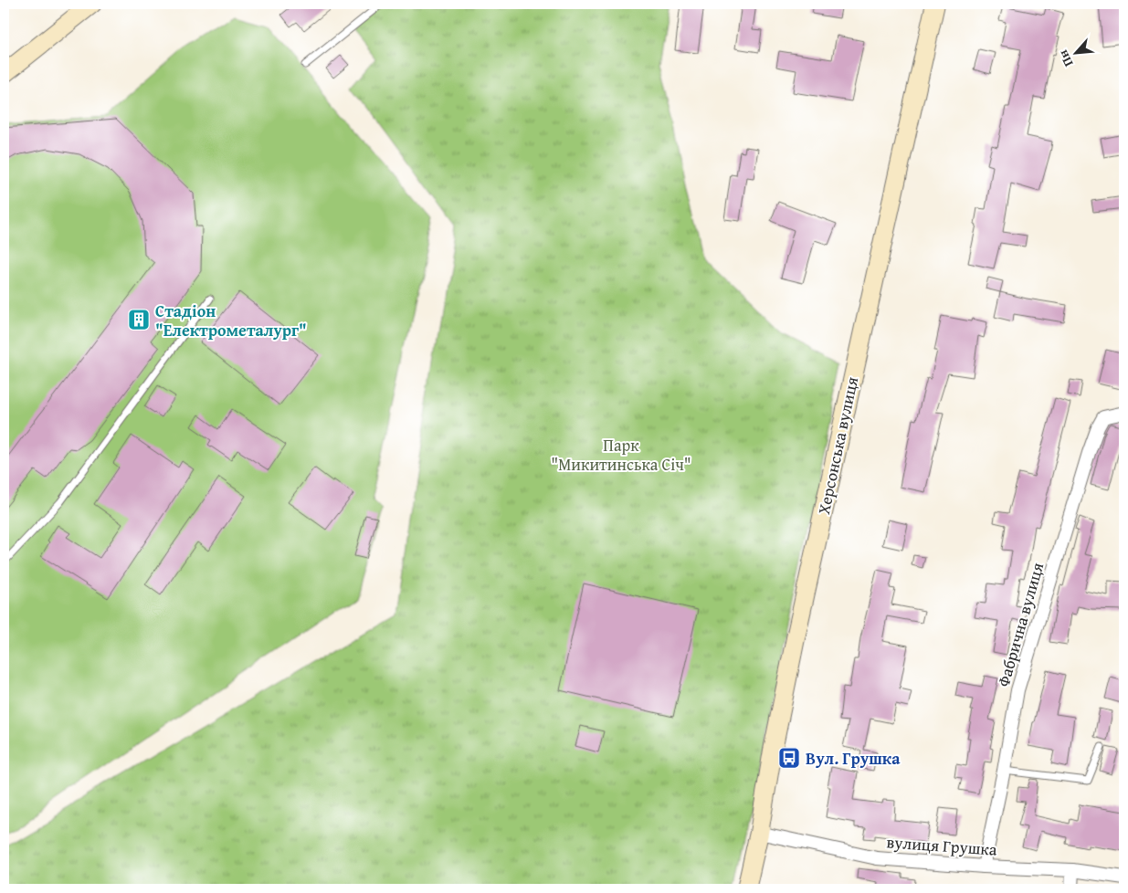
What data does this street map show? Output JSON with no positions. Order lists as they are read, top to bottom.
{
  "streets": {
    "main road": ["Херсонська вулиця"],
    "street": ["Фабрична вулиця", "вулиця Грушка"]
  },
  "crossings": [
    ["Херсонська вулиця", "вулиця Грушка"],
    ["Фабрична вулиця", "вулиця Грушка"]
  ],
  "parks": ["Парк \"Микитинська Січ\""],
  "places": {
    "building": ["Стадіон \"Електрометалург\""],
    "bus stop": ["Вул. Грушка"]
  },
  "north": "bottom left"
}
